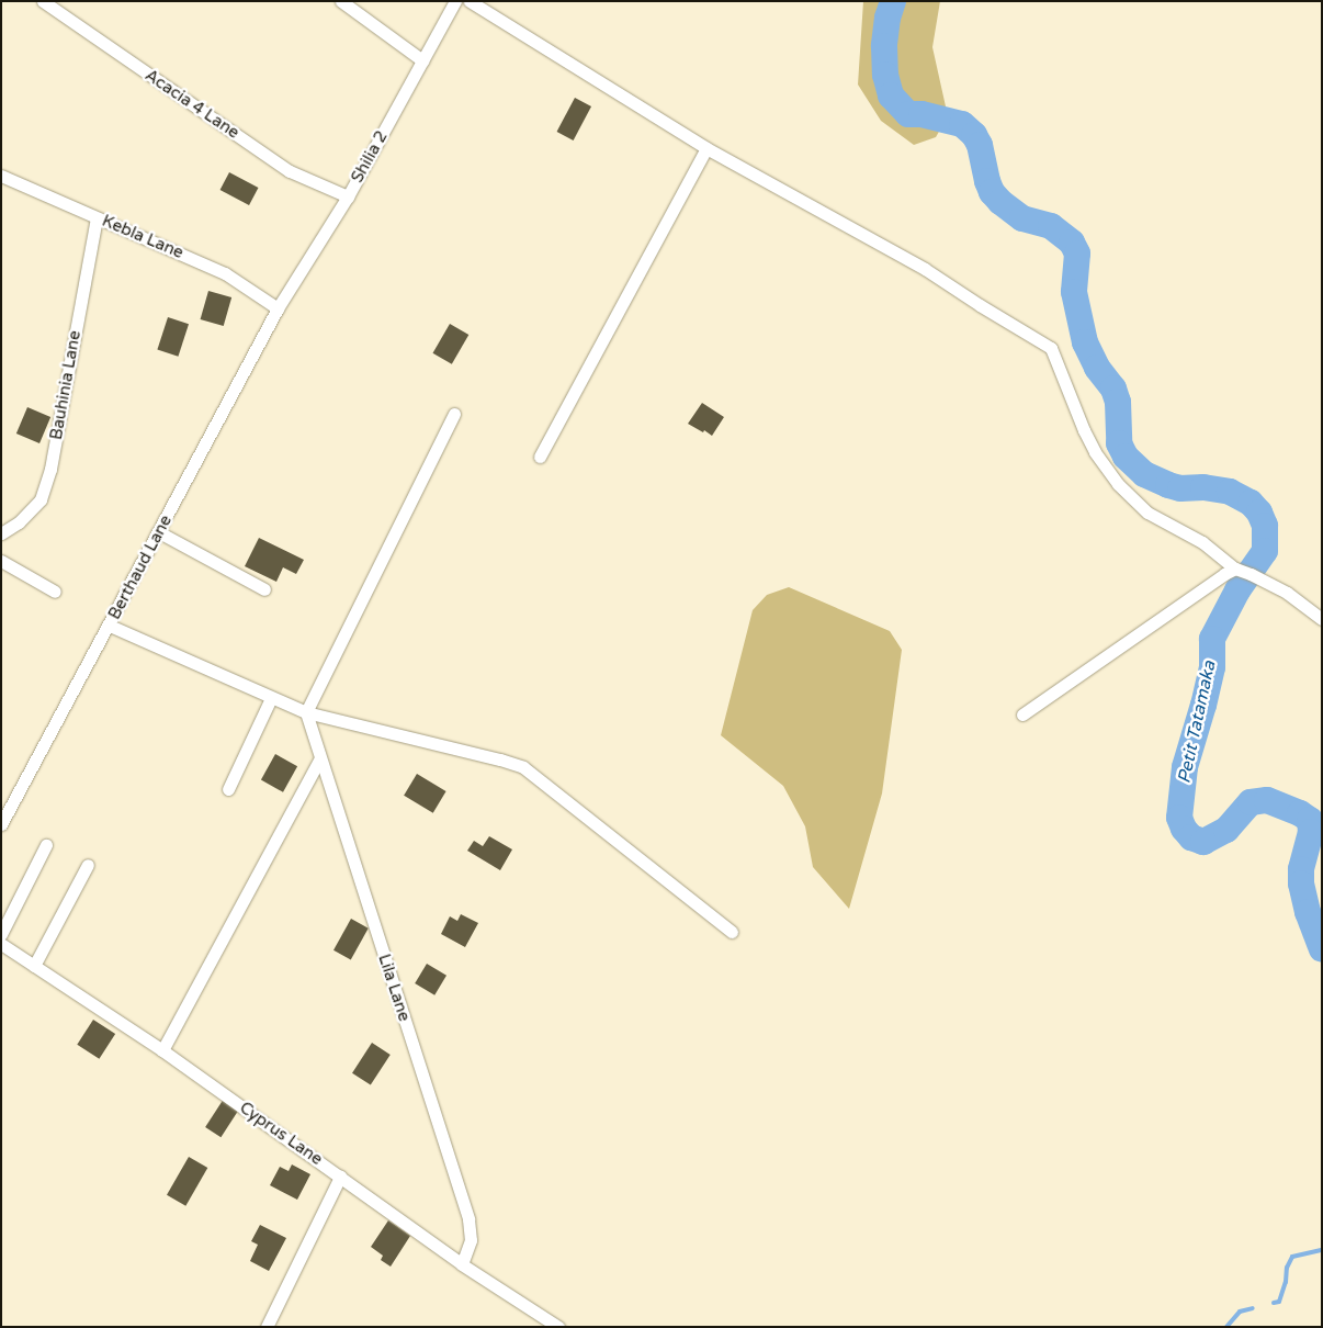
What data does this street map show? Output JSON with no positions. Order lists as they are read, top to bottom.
{
  "streets": {
    "street": [
      "Acacia 4 Lane",
      "Shilia 2",
      "Kebla Lane",
      "Bauhinia Lane",
      "Berthaud Lane",
      "Lila Lane",
      "Cyprus Lane"
    ]
  },
  "crossings": [
    ["Acacia 4 Lane", "Shilia 2"],
    ["Shilia 2", "Kebla Lane"],
    ["Shilia 2", "Berthaud Lane"],
    ["Kebla Lane", "Bauhinia Lane"],
    ["Kebla Lane", "Berthaud Lane"],
    ["Lila Lane", "Cyprus Lane"]
  ],
  "water": ["Petit Tatamaka"]
}
